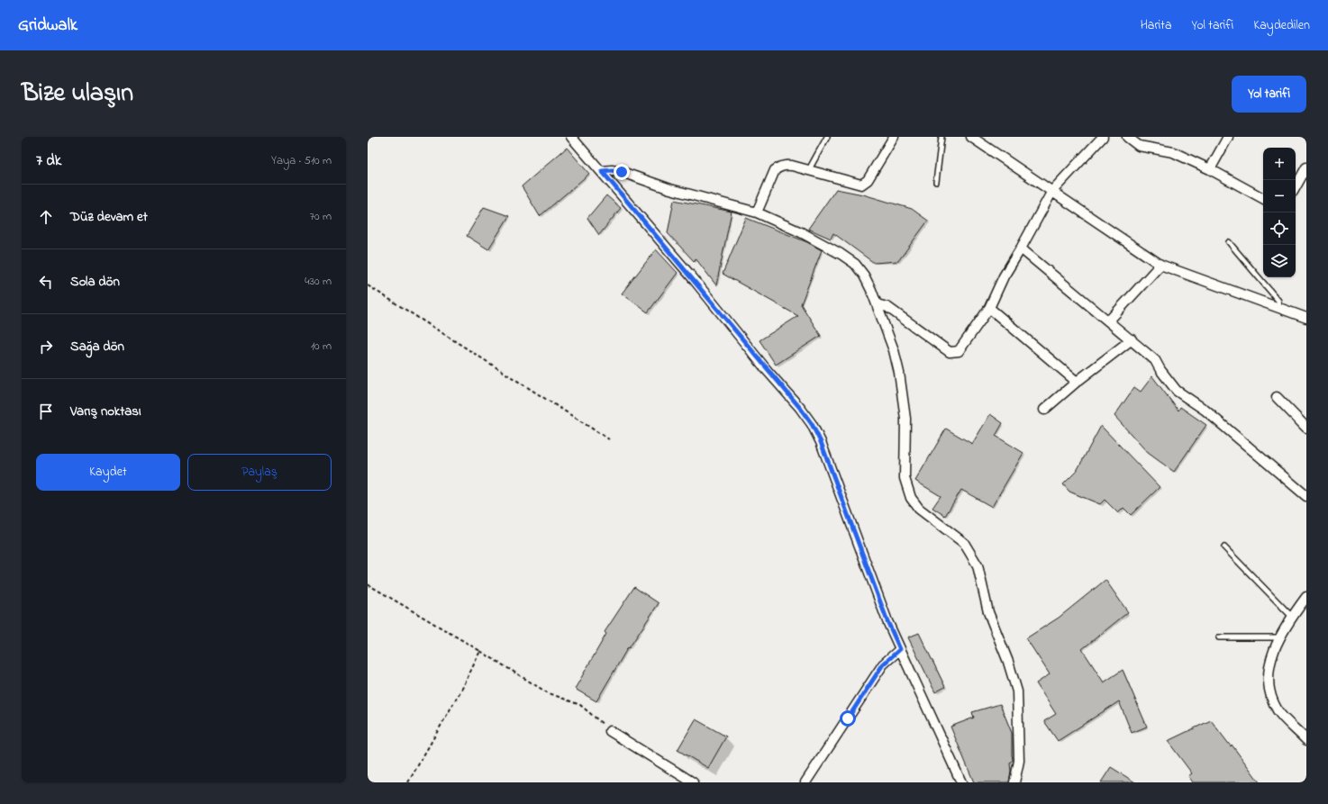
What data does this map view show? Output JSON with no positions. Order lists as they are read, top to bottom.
{
  "page": {
    "header": "Gridwalk",
    "nav": ["Harita", "Yol tarifi", "Kaydedilen"],
    "title": "Bize ulaşın",
    "buttons": [
      "Yol tarifi",
      ["Kaydet", "Paylaş"]
    ],
    "heading": ["7 dk", "Yaya · 510 m"],
    "map_buttons": ["+", "−"],
    "list": [
      ["Düz devam et", "70 m"],
      ["Sola dön", "430 m"],
      ["Sağa dön", "10 m"],
      "Varış noktası"
    ]
  }
}
